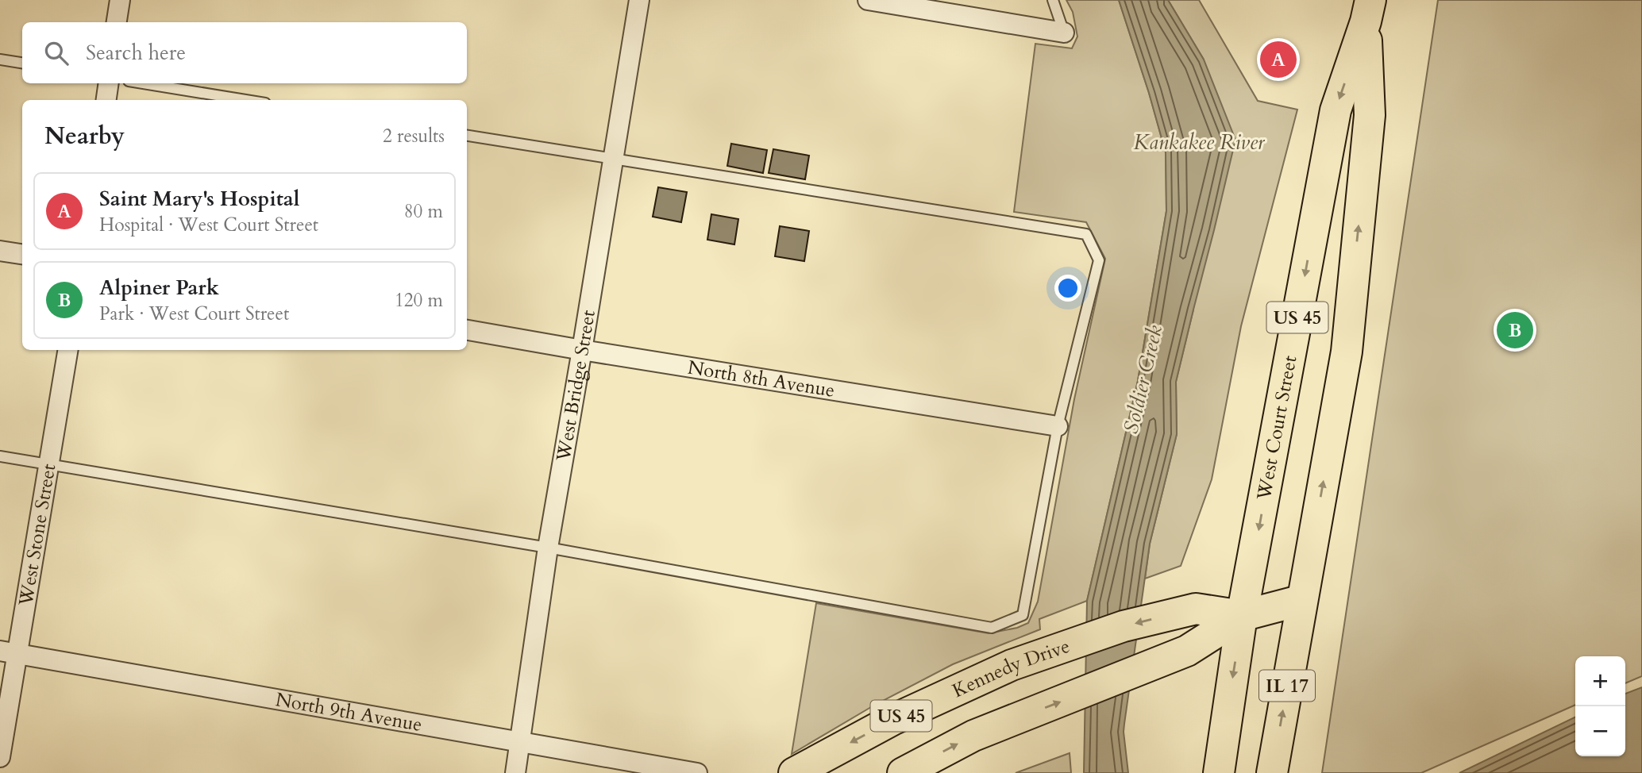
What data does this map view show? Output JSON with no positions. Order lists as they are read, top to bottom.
{
  "streets": {
    "main road": [
      "US 45",
      "West Court Street",
      "Kennedy Drive",
      "IL 17"
    ],
    "street": [
      "North 8th Avenue",
      "West Bridge Street",
      "West Stone Street",
      "North 9th Avenue"
    ]
  },
  "crossings": [
    ["North 8th Avenue", "West Bridge Street"],
    ["West Bridge Street", "North 9th Avenue"],
    ["West Court Street", "Kennedy Drive"],
    ["West Stone Street", "North 9th Avenue"]
  ],
  "water": ["Kankakee River", "Soldier Creek"],
  "page": {
    "search": "Search here",
    "pins": ["A", "B"],
    "heading": ["Nearby", "2 results"],
    "list": [
      {
        "mark": "A",
        "name": "Saint Mary's Hospital",
        "note": "Hospital · West Court Street",
        "value": "80 m"
      },
      {
        "mark": "B",
        "name": "Alpiner Park",
        "note": "Park · West Court Street",
        "value": "120 m"
      }
    ],
    "map_buttons": ["+", "−"]
  }
}
